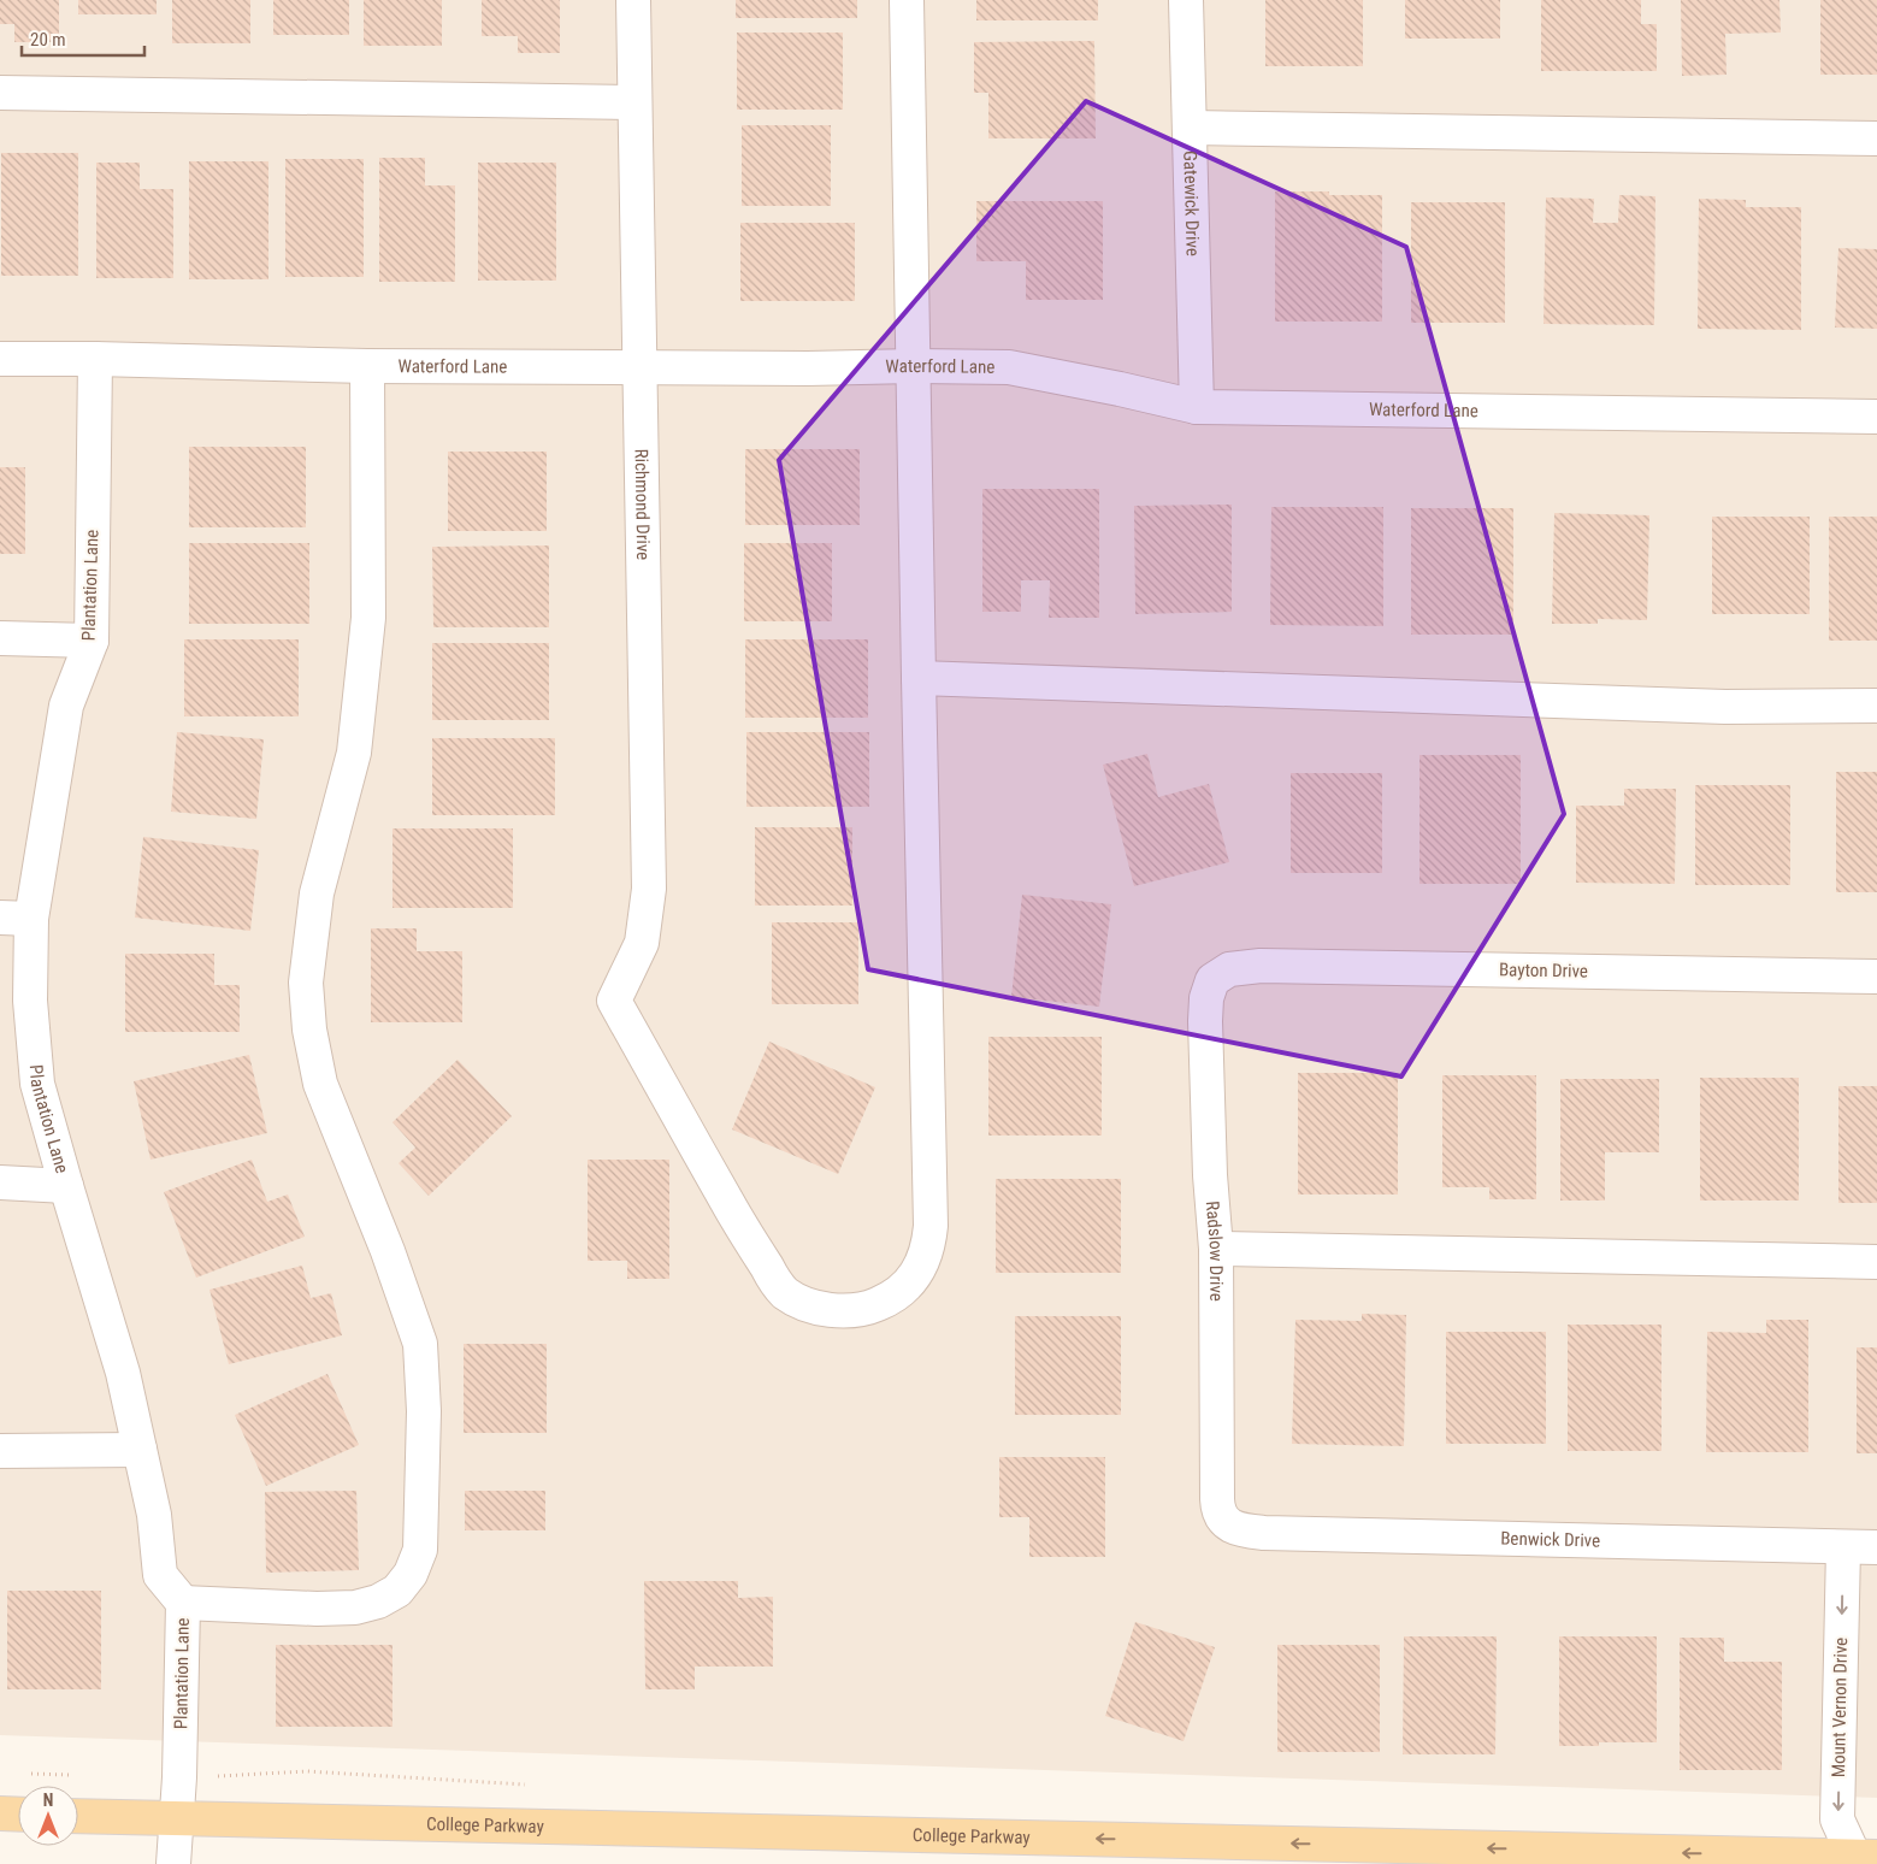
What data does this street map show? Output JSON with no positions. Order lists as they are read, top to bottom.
{
  "streets": {
    "main road": ["College Parkway"],
    "street": [
      "Gatewick Drive",
      "Waterford Lane",
      "Richmond Drive",
      "Plantation Lane",
      "Bayton Drive",
      "Radslow Drive",
      "Benwick Drive",
      "Mount Vernon Drive"
    ]
  },
  "crossings": [
    ["Gatewick Drive", "Waterford Lane"],
    ["Waterford Lane", "Richmond Drive"],
    ["Waterford Lane", "Plantation Lane"],
    ["Plantation Lane", "College Parkway"],
    ["Bayton Drive", "Radslow Drive"],
    ["Radslow Drive", "Benwick Drive"],
    ["Benwick Drive", "Mount Vernon Drive"],
    ["Mount Vernon Drive", "College Parkway"]
  ],
  "one_way": ["Mount Vernon Drive", "College Parkway"],
  "scale_bar": "20 m",
  "north": "top"
}
